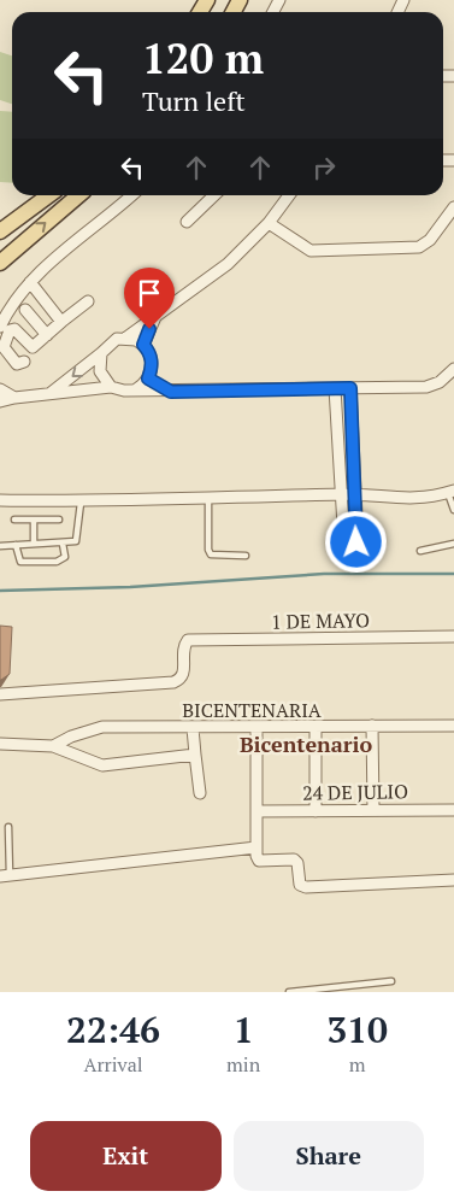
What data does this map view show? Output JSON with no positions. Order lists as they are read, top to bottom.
{
  "streets": {
    "street": ["1 DE MAYO", "BICENTENARIA", "24 DE JULIO"]
  },
  "districts": ["Bicentenario"],
  "page": {
    "turn": ["120 m", "Turn left"],
    "eta": [
      "22:46",
      "Arrival",
      "1",
      "min",
      "310",
      "m"
    ],
    "buttons": ["Exit", "Share"]
  }
}
